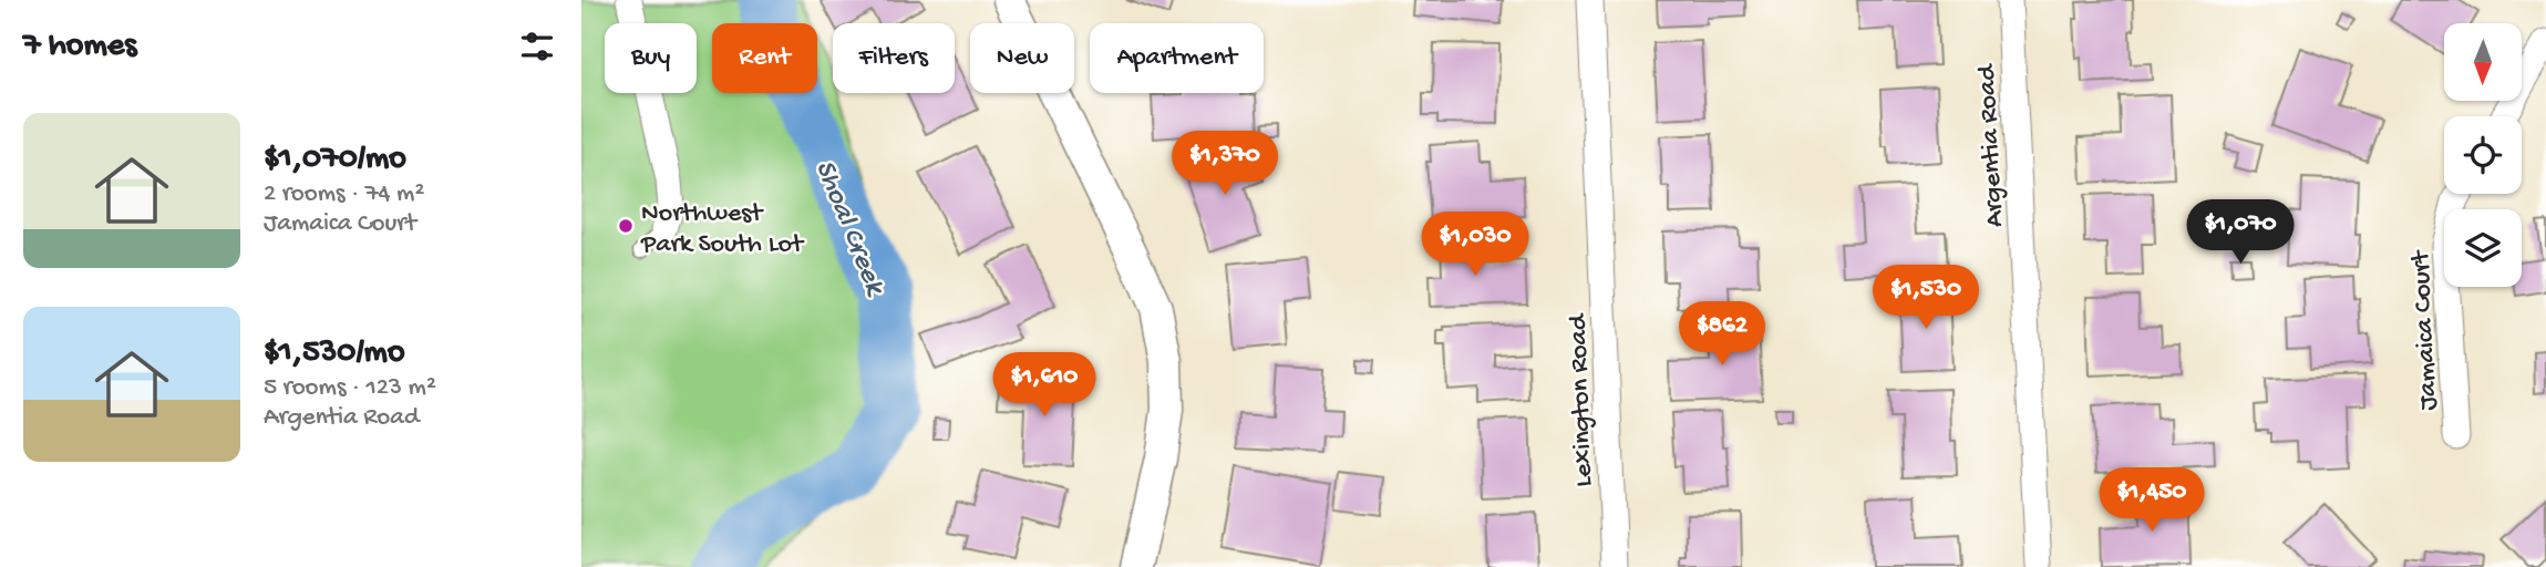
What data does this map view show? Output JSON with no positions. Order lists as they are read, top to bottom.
{
  "streets": {
    "street": ["Argentia Road", "Jamaica Court", "Lexington Road"]
  },
  "water": ["Shoal Creek"],
  "places": ["Northwest Park South Lot"],
  "north": "bottom",
  "page": {
    "heading": "7 homes",
    "chip": [
      "Buy",
      "Rent",
      "Filters",
      "New",
      "Apartment"
    ],
    "list": [
      {
        "name": "$1,070/mo",
        "note": "2 rooms · 74 m² · Jamaica Court"
      },
      {
        "name": "$1,530/mo",
        "note": "5 rooms · 123 m² · Argentia Road"
      }
    ],
    "price": [
      "$1,370",
      "$1,070",
      "$1,030",
      "$1,530",
      "$862",
      "$1,610",
      "$1,450"
    ]
  }
}
